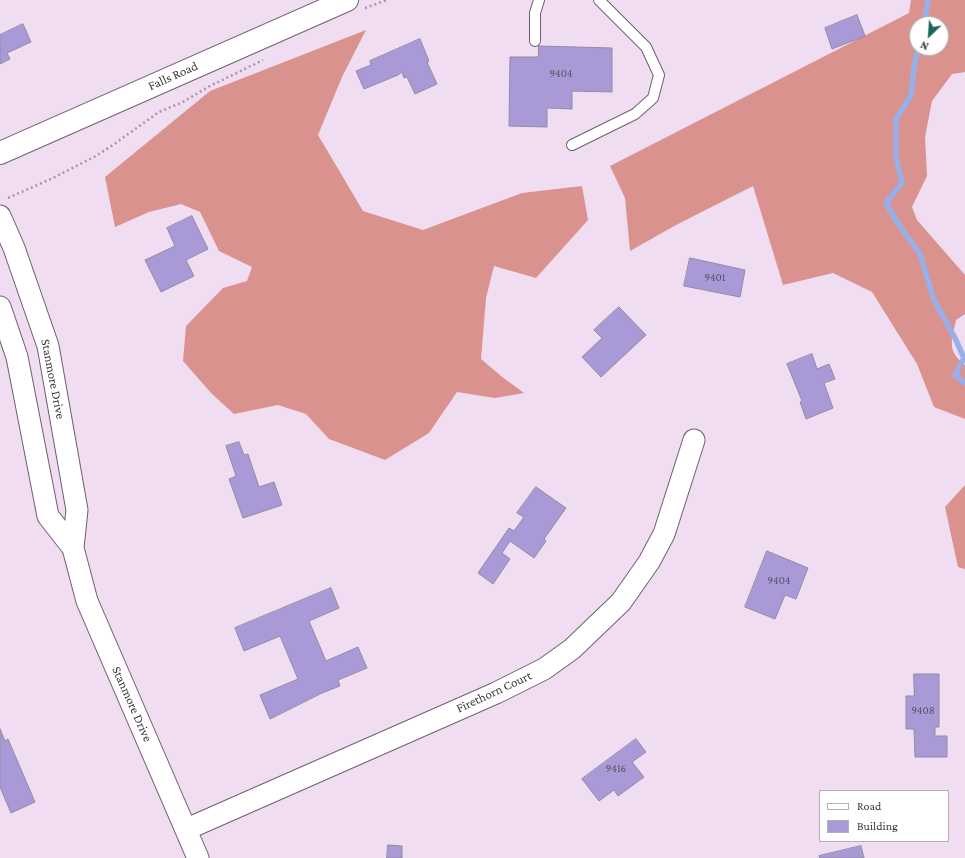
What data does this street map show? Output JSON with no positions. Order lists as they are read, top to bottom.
{
  "streets": {
    "main road": ["Falls Road"],
    "street": ["Stanmore Drive", "Firethorn Court"]
  },
  "crossings": [
    ["Stanmore Drive", "Firethorn Court"]
  ],
  "house_numbers": [
    "9404",
    "9401",
    "9404",
    "9408",
    "9416"
  ],
  "legend": ["Road", "Building"],
  "north": "bottom left"
}
